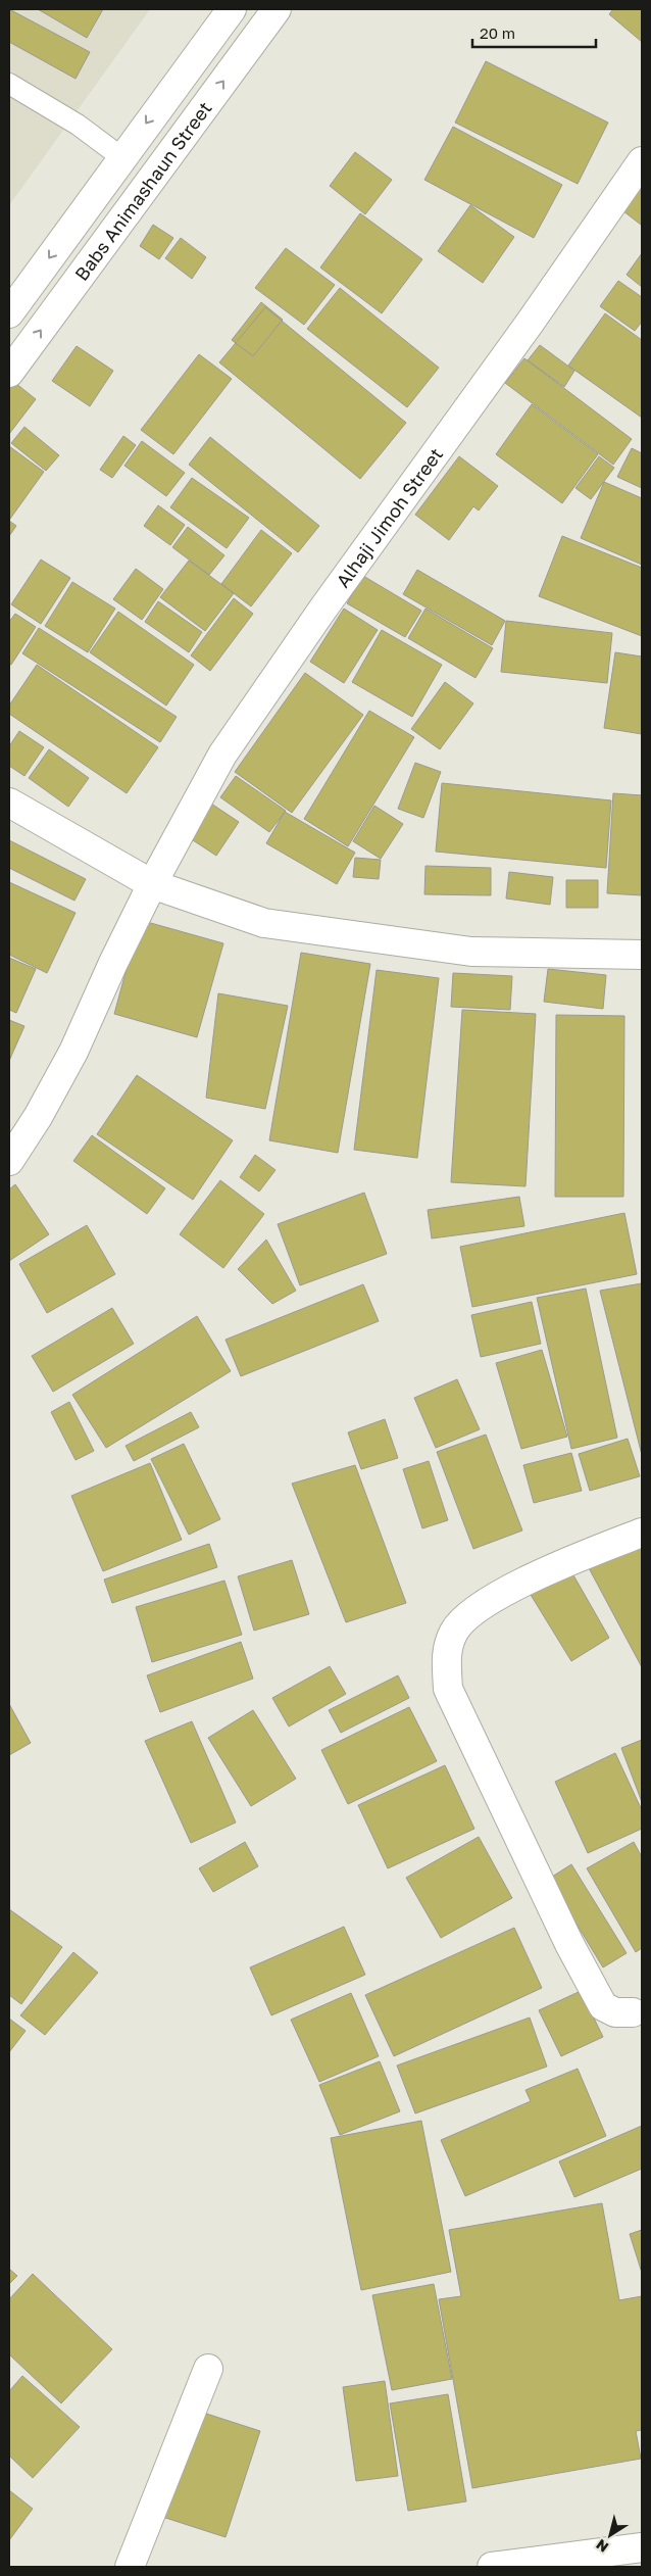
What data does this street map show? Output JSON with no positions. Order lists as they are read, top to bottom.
{
  "streets": {
    "street": ["Babs Animashaun Street", "Alhaji Jimoh Street"]
  },
  "scale_bar": "20 m",
  "north": "bottom left"
}
